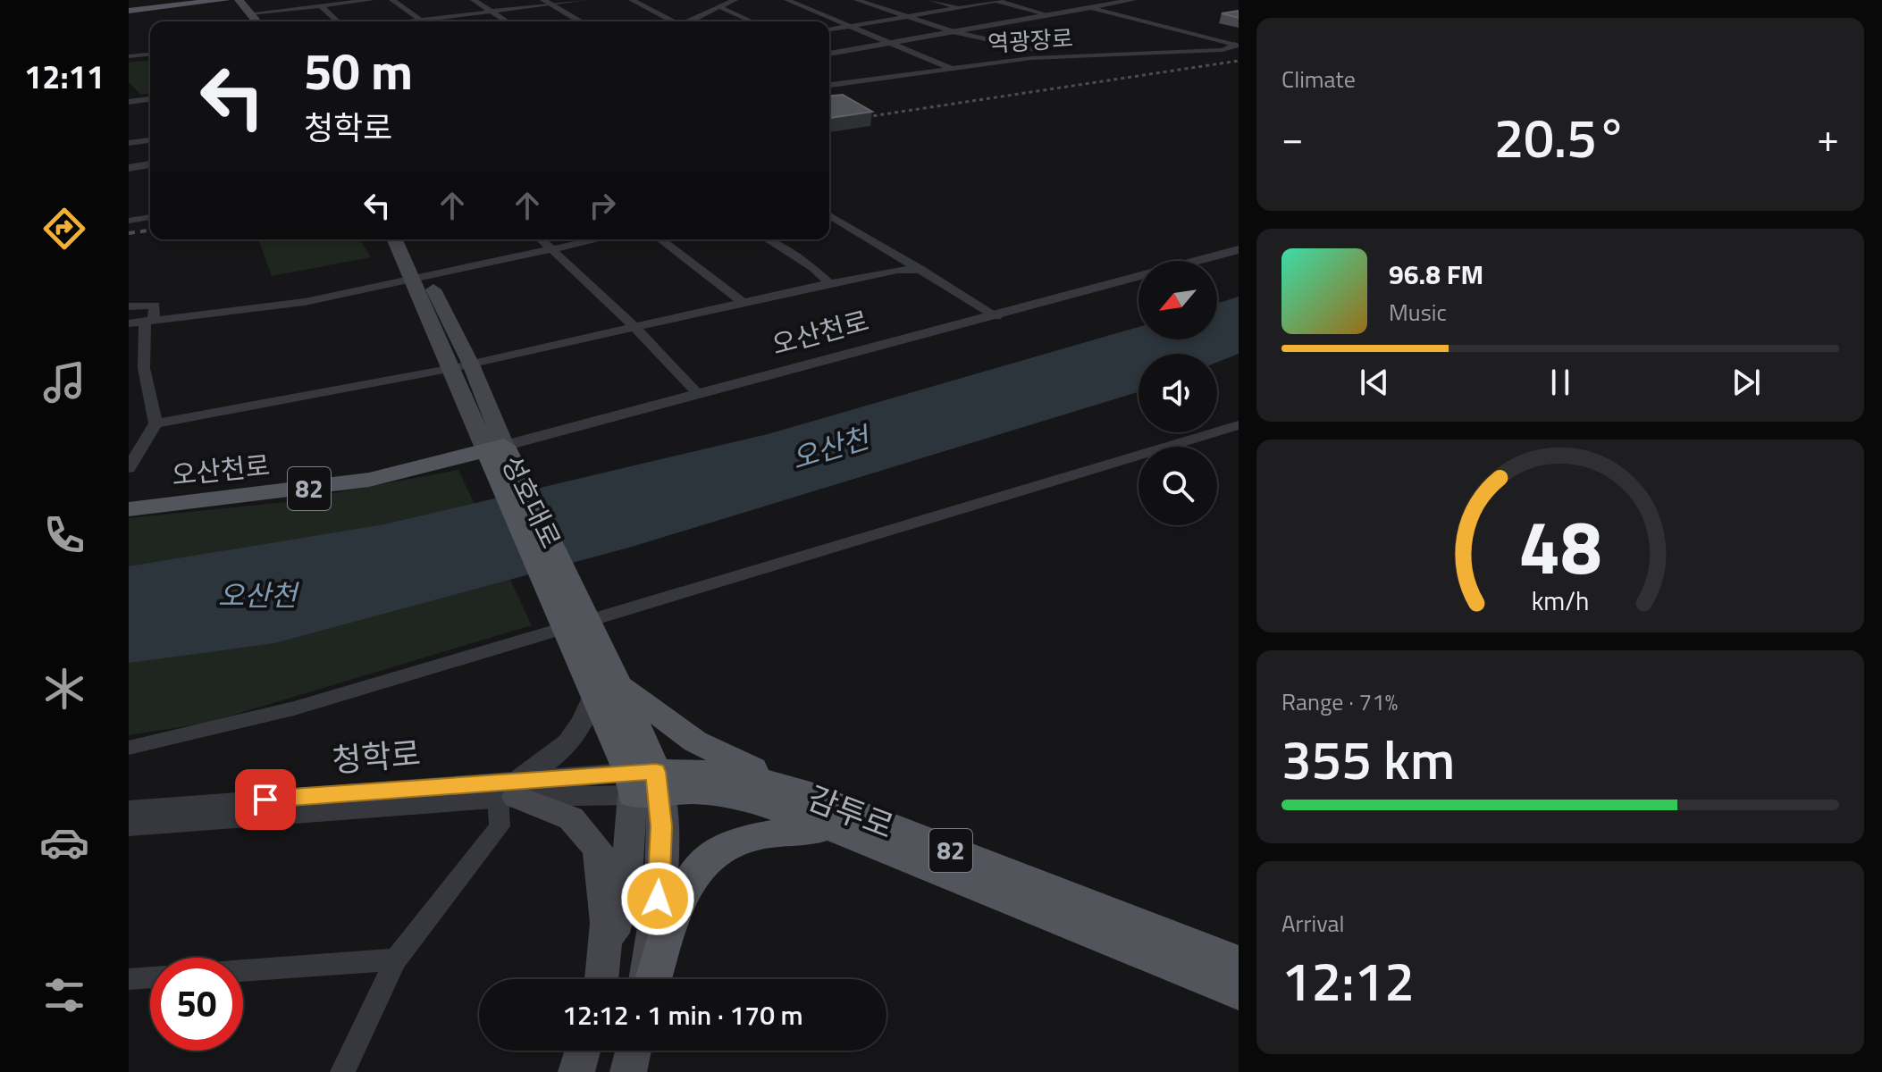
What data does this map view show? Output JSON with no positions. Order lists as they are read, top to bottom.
{
  "streets": {
    "main road": [
      "오산천로",
      "82",
      "성호대로",
      "감투로"
    ],
    "street": ["역광장로", "청학로"]
  },
  "crossings": [
    ["오산천로", "성호대로"],
    ["성호대로", "청학로"],
    ["성호대로", "감투로"],
    ["청학로", "감투로"]
  ],
  "water": ["오산천"],
  "north": "bottom left",
  "page": {
    "tabs": "12:11",
    "tile": [
      "Climate",
      ["Range · 71%", "355 km"],
      ["Arrival", "12:12"]
    ],
    "turn": ["50 m", "청학로"],
    "heat": ["−", "20.5°", "+"],
    "song": ["96.8 FM", "Music"],
    "limit": "50",
    "trip": "12:12 · 1 min · 170 m",
    "gauge": ["48", "km/h"]
  }
}
